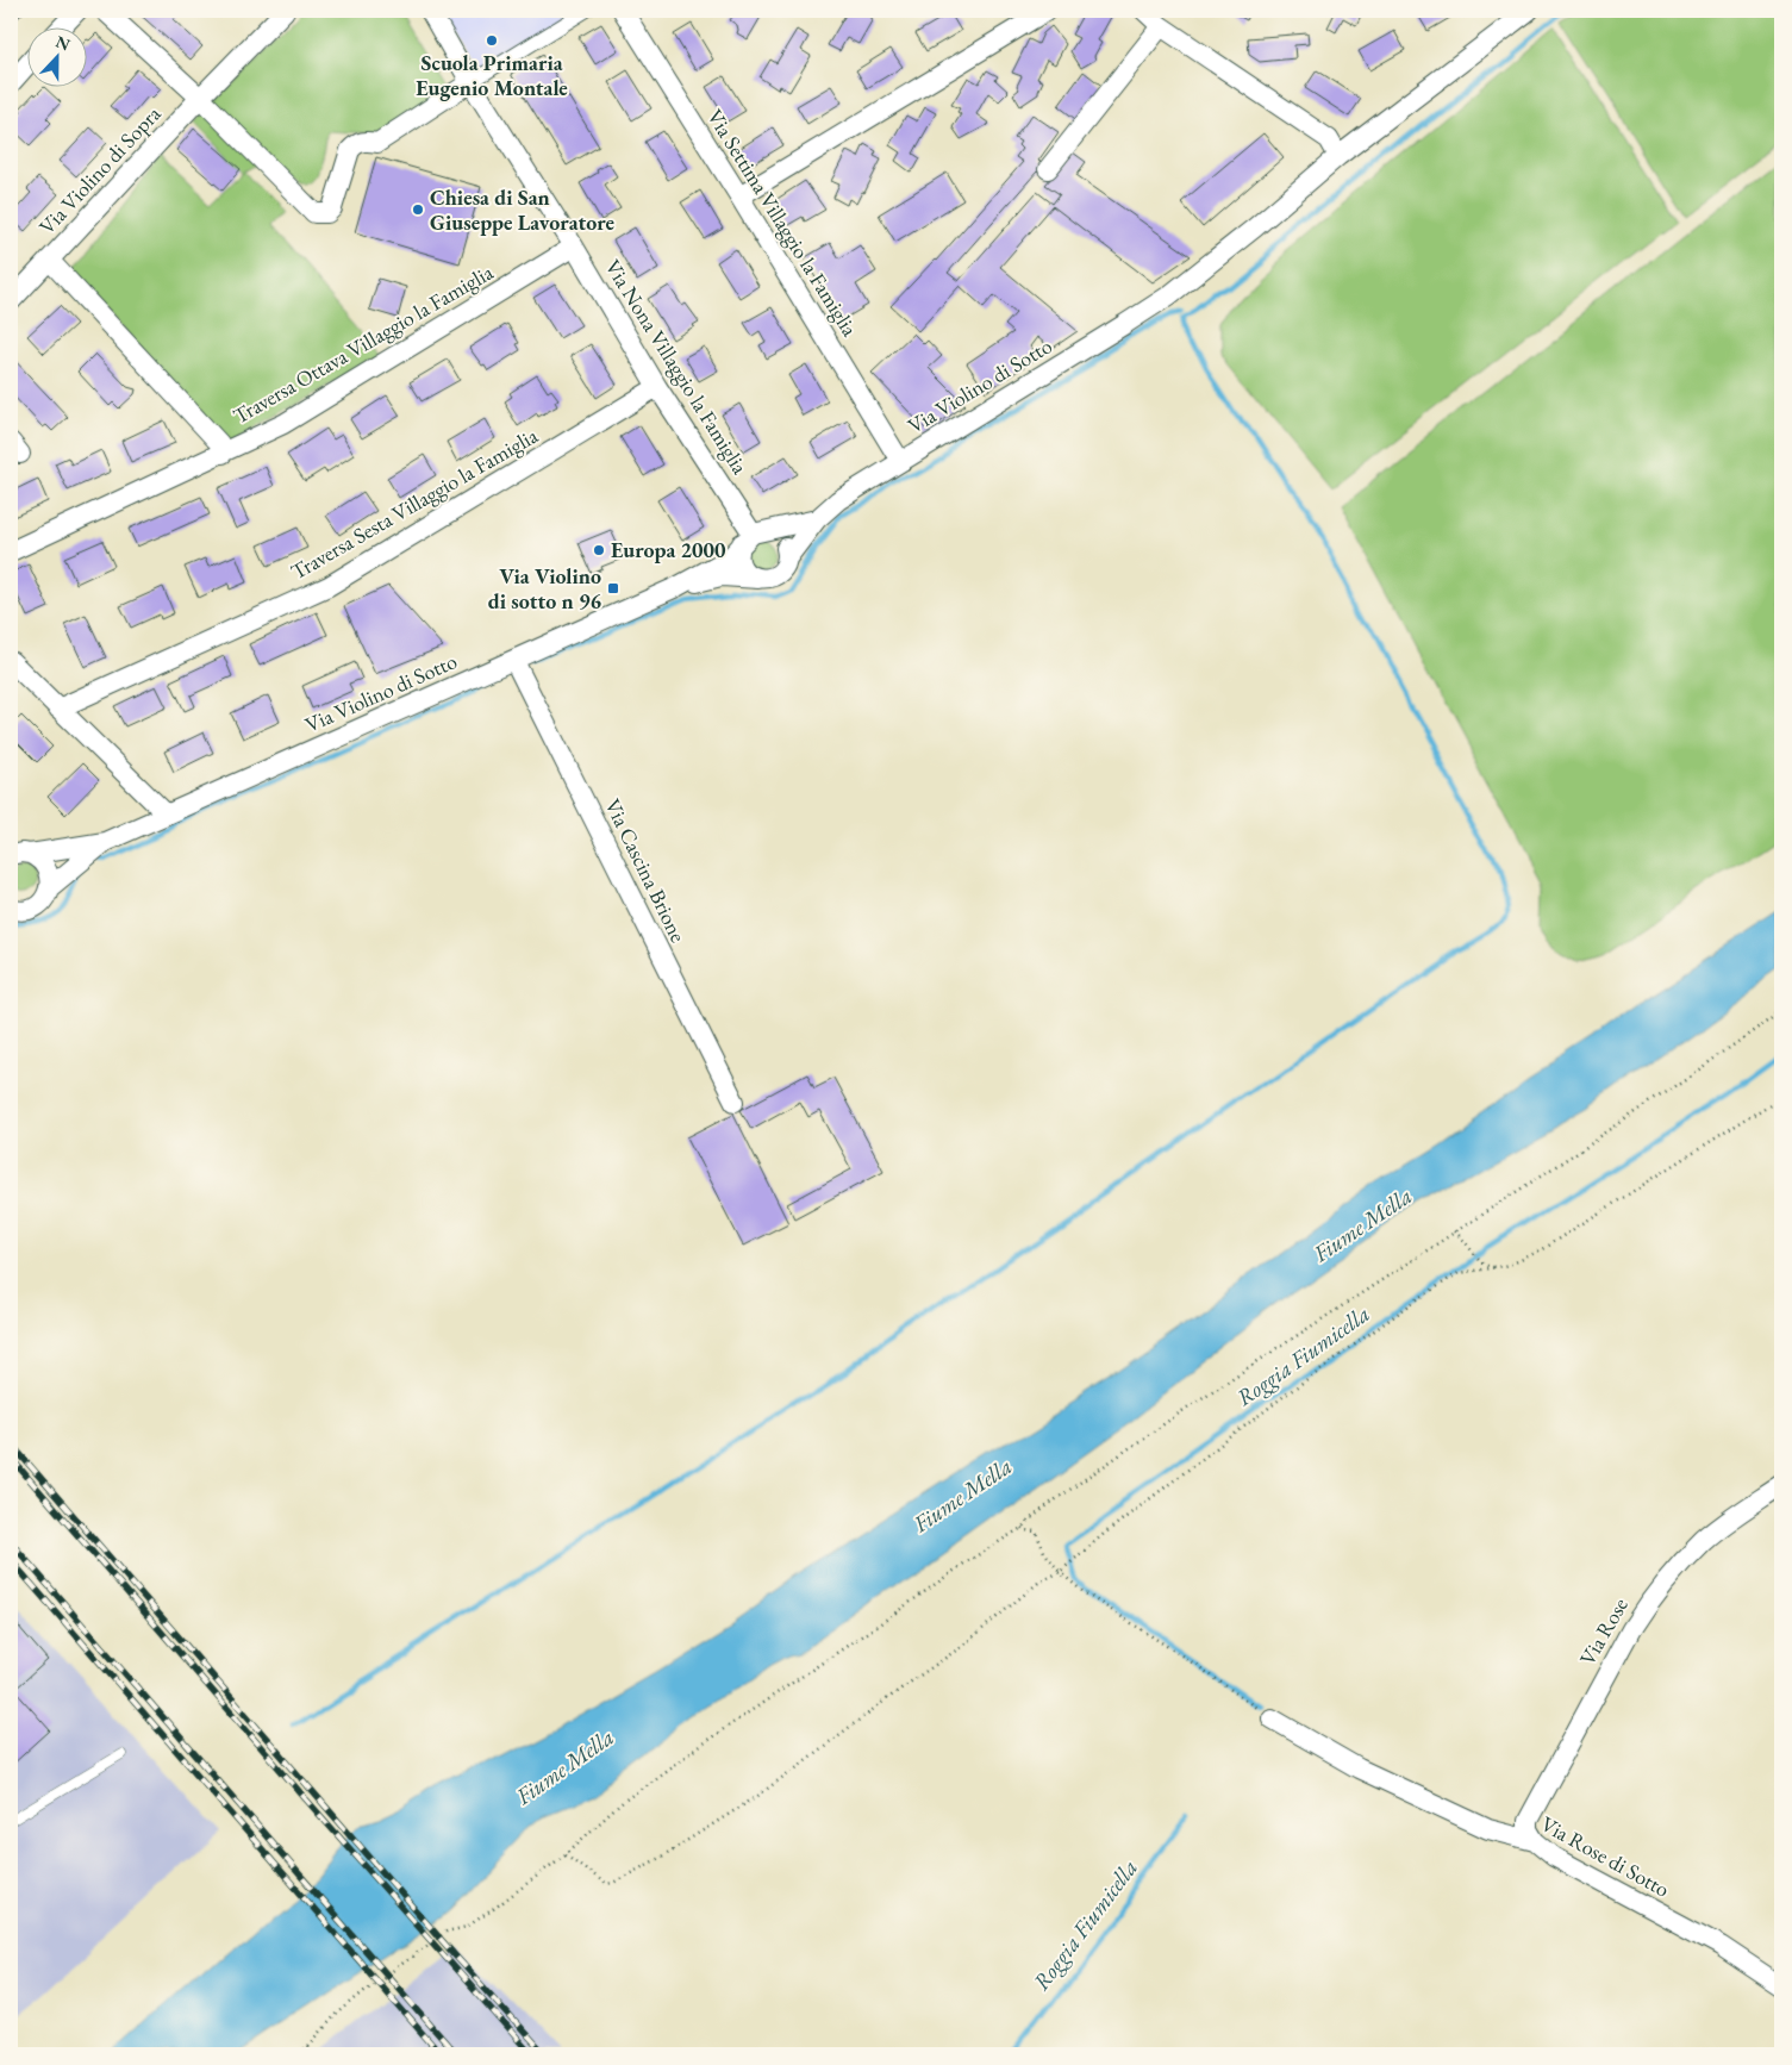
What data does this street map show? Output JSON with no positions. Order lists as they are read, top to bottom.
{
  "streets": {
    "street": [
      "Via Violino di Sopra",
      "Via Settima Villaggio la Famiglia",
      "Traversa Ottava Villaggio la Famiglia",
      "Via Nona Villaggio la Famiglia",
      "Via Violino di Sotto",
      "Traversa Sesta Villaggio la Famiglia",
      "Via Cascina Brione",
      "Via Rose",
      "Via Rose di Sotto"
    ]
  },
  "crossings": [
    ["Via Settima Villaggio la Famiglia", "Via Violino di Sotto"],
    ["Traversa Ottava Villaggio la Famiglia", "Via Nona Villaggio la Famiglia"],
    ["Via Nona Villaggio la Famiglia", "Via Violino di Sotto"],
    ["Via Nona Villaggio la Famiglia", "Traversa Sesta Villaggio la Famiglia"],
    ["Via Violino di Sotto", "Via Cascina Brione"],
    ["Via Rose", "Via Rose di Sotto"]
  ],
  "water": ["Fiume Mella", "Roggia Fiumicella"],
  "places": {
    "other": ["Scuola Primaria Eugenio Montale", "Chiesa di San Giuseppe Lavoratore", "Europa 2000"],
    "transit": ["Via Violino di sotto n 96"]
  },
  "north": "top"
}
